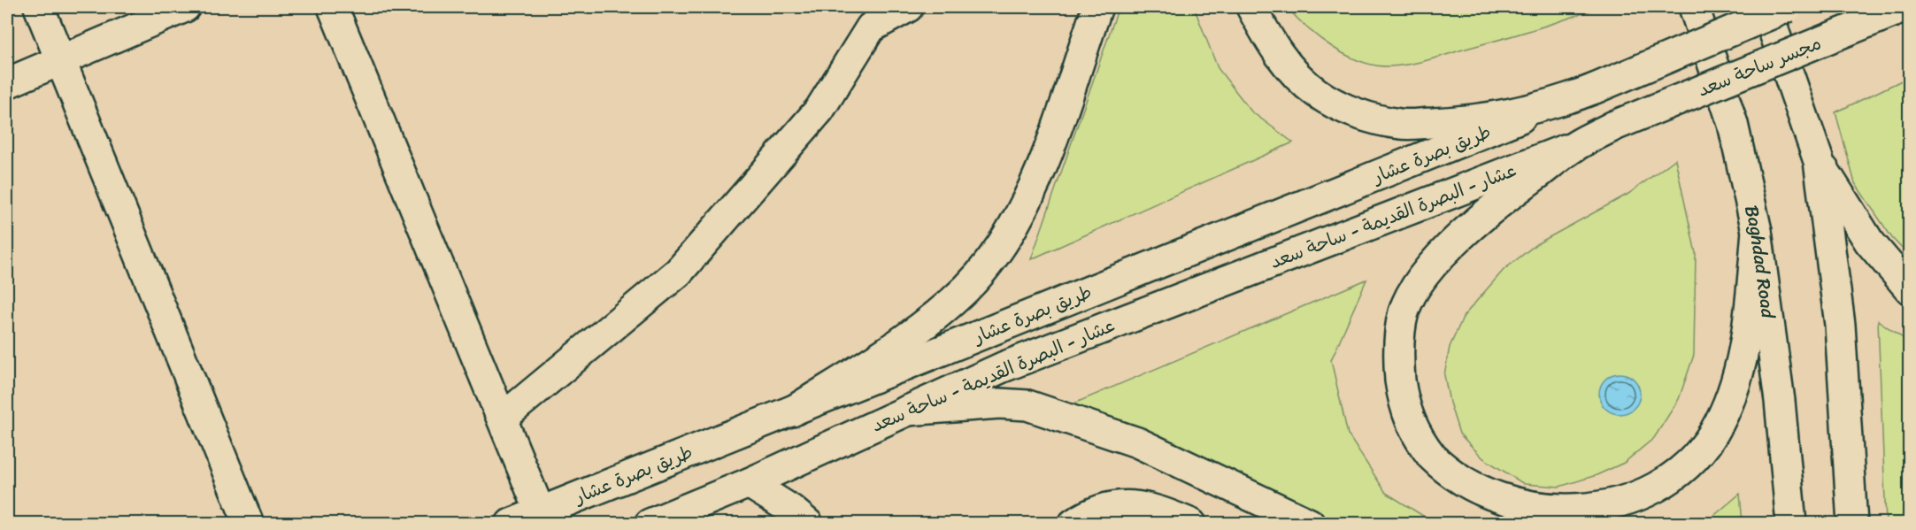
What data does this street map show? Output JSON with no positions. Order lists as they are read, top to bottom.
{
  "streets": {
    "main road": [
      "مجسر ساحة سعد",
      "طريق بصرة عشار",
      "عشار - البصرة القديمة - ساحة سعد",
      "Baghdad Road"
    ]
  },
  "crossings": [
    ["مجسر ساحة سعد", "عشار - البصرة القديمة - ساحة سعد"]
  ]
}
